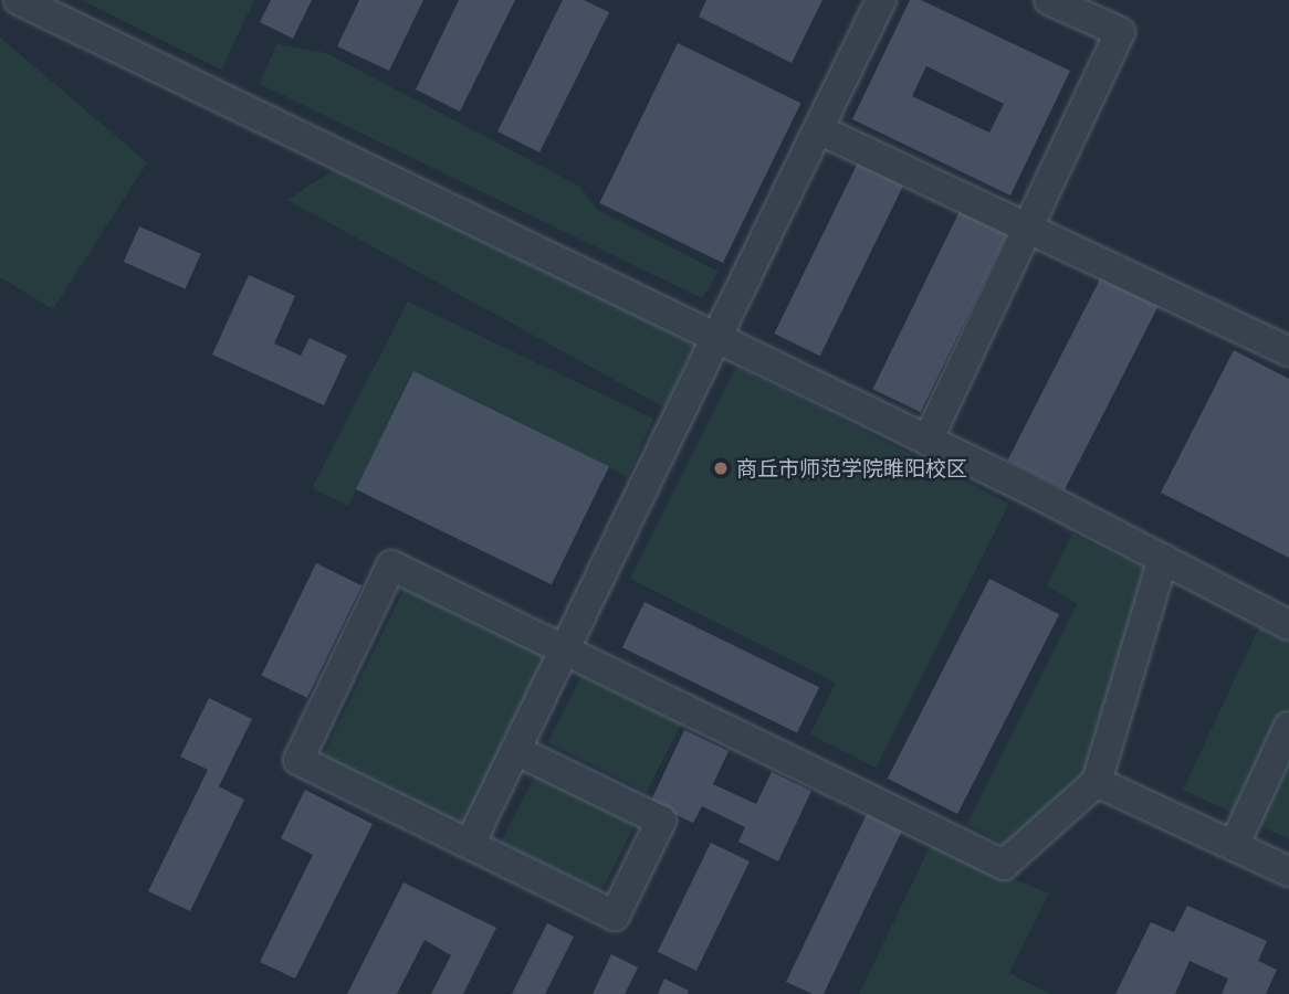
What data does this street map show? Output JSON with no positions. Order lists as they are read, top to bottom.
{
  "places": ["商丘市师范学院睢阳校区"]
}
